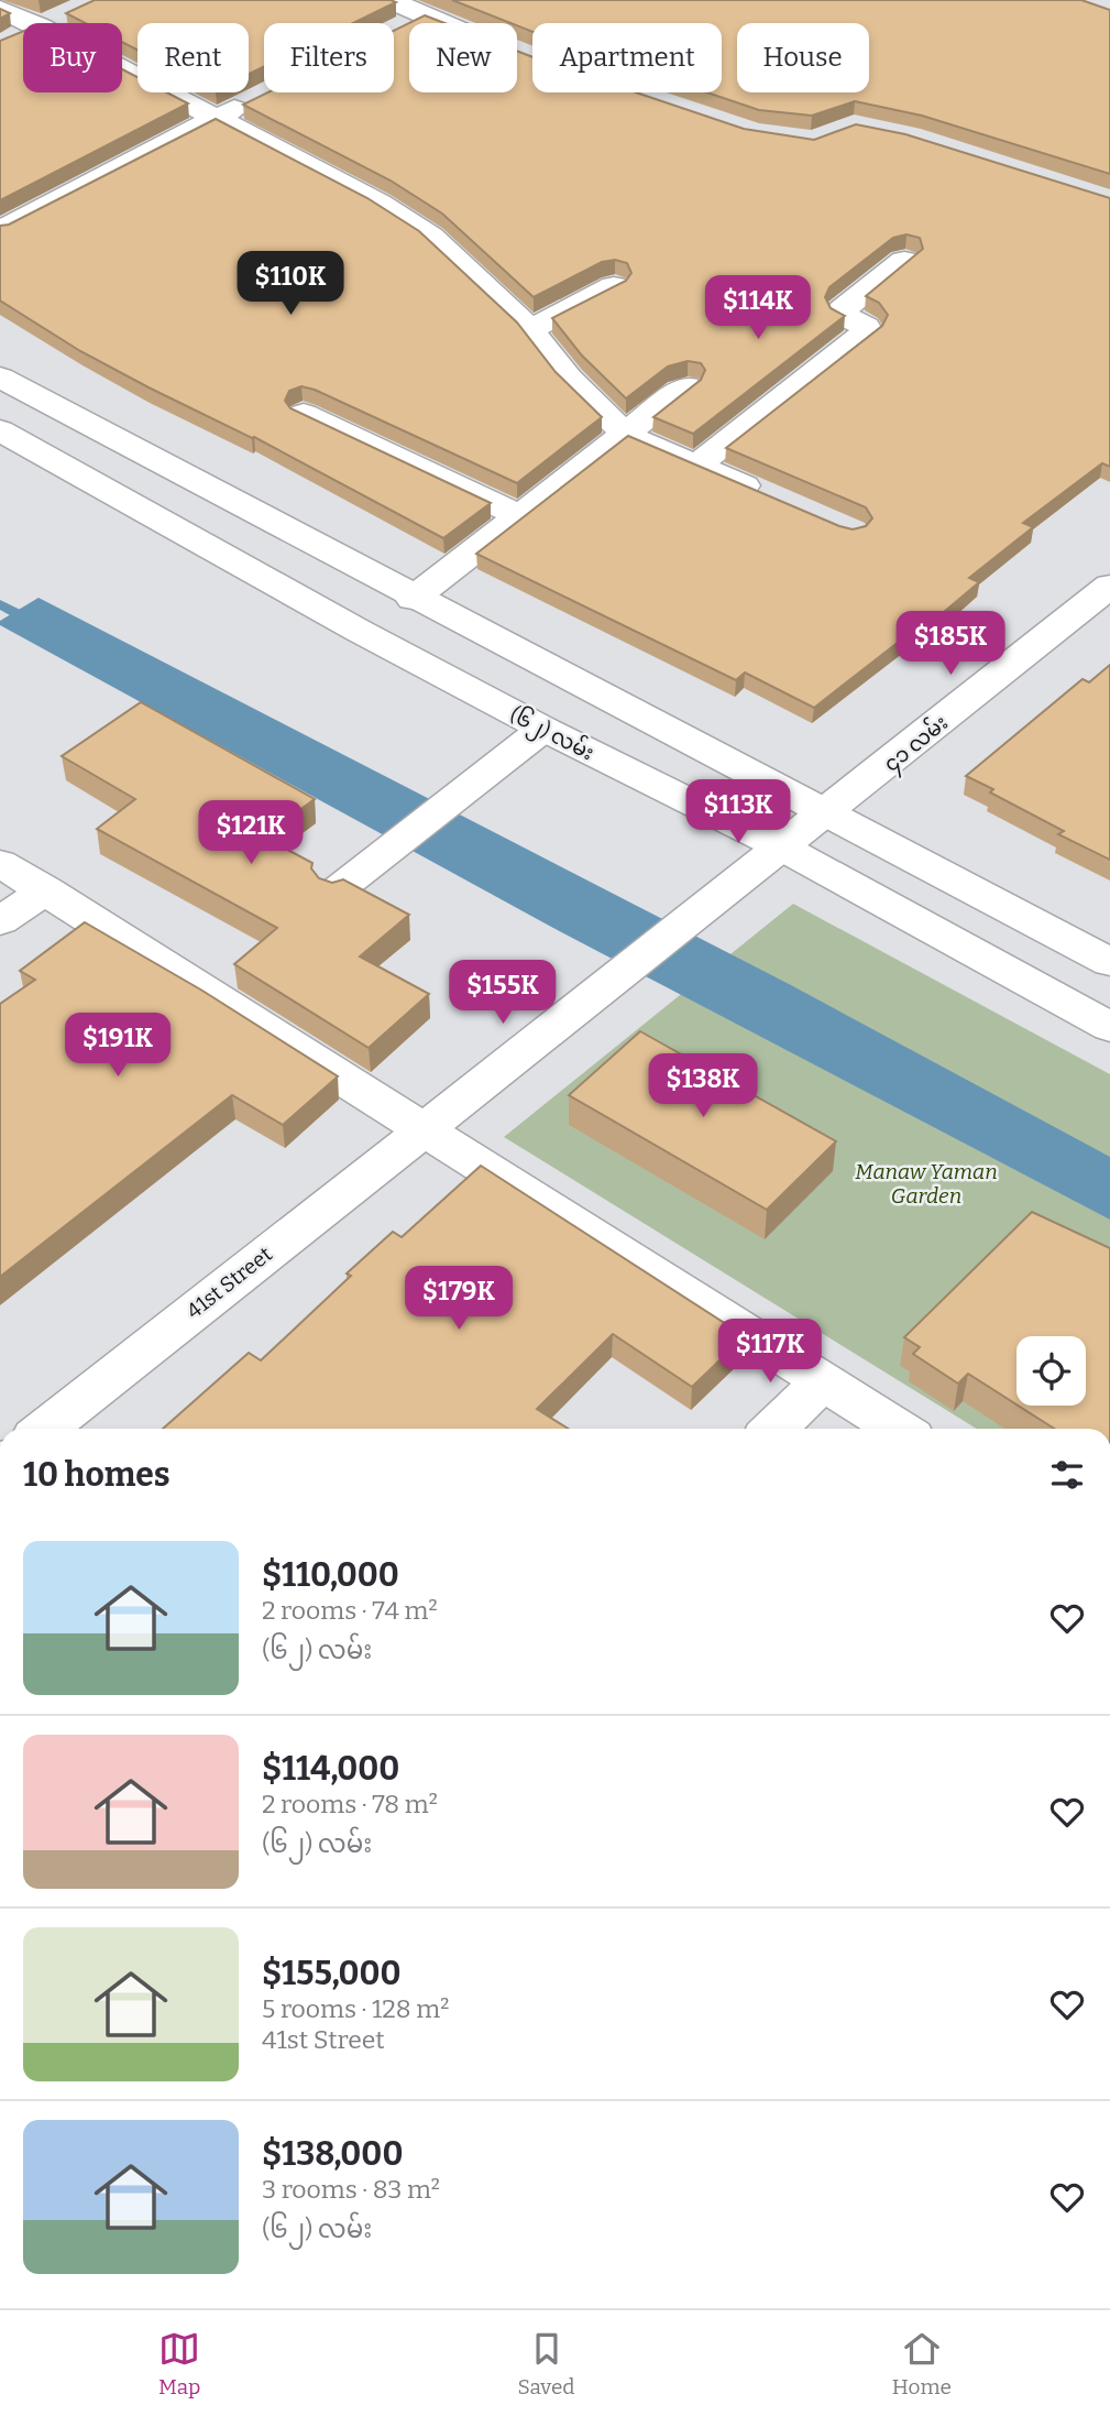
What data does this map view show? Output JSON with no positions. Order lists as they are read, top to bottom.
{
  "streets": {
    "street": ["(၆၂) လမ်း", "၄၁ လမ်း", "41st Street"]
  },
  "crossings": [
    ["(၆၂) လမ်း", "၄၁ လမ်း"],
    ["၄၁ လမ်း", "41st Street"]
  ],
  "parks": ["Manaw Yaman Garden"],
  "page": {
    "chip": [
      "Buy",
      "Rent",
      "Filters",
      "New",
      "Apartment",
      "House"
    ],
    "price": [
      "$110K",
      "$114K",
      "$185K",
      "$113K",
      "$121K",
      "$155K",
      "$191K",
      "$138K",
      "$179K",
      "$117K"
    ],
    "heading": "10 homes",
    "list": [
      {
        "name": "$110,000",
        "note": "2 rooms · 74 m² · (၆၂) လမ်း"
      },
      {
        "name": "$114,000",
        "note": "2 rooms · 78 m² · (၆၂) လမ်း"
      },
      {
        "name": "$155,000",
        "note": "5 rooms · 128 m² · 41st Street"
      },
      {
        "name": "$138,000",
        "note": "3 rooms · 83 m² · (၆၂) လမ်း"
      }
    ],
    "tabs": ["Map", "Saved", "Home"]
  }
}
